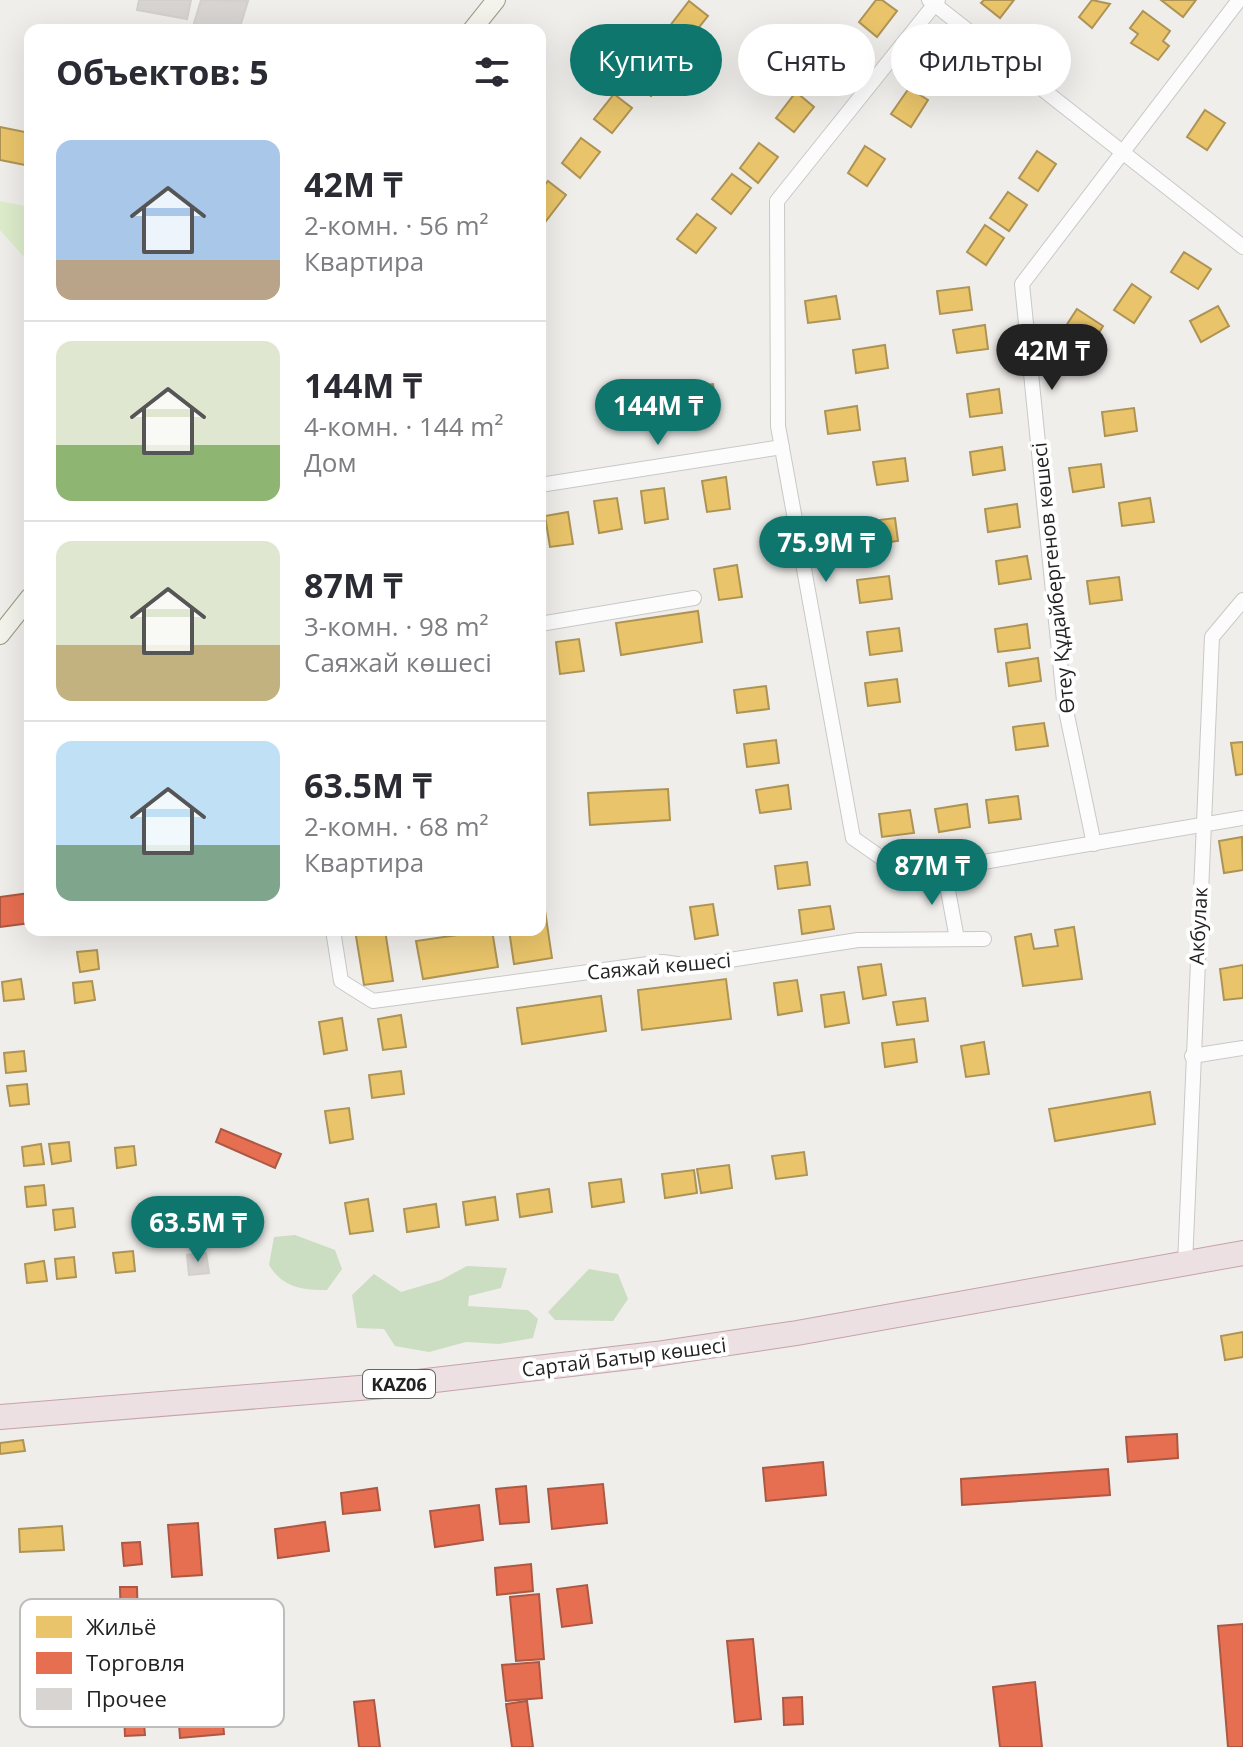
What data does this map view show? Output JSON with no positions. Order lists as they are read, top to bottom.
{
  "streets": {
    "highway": ["Сартай Батыр көшесі", "KАZ06"],
    "street": ["Өтеу Құдайбергенов көшесі", "Акбулак", "Саяжай көшесі"]
  },
  "crossings": [
    ["Акбулак", "Сартай Батыр көшесі"]
  ],
  "legend": ["Жильё", "Торговля", "Прочее"],
  "page": {
    "chip": ["Купить", "Снять", "Фильтры"],
    "heading": "Объектов: 5",
    "list": [
      {
        "name": "42M ₸",
        "note": "2-комн. · 56 m² · Квартира"
      },
      {
        "name": "144M ₸",
        "note": "4-комн. · 144 m² · Дом"
      },
      {
        "name": "87M ₸",
        "note": "3-комн. · 98 m² · Саяжай көшесі"
      },
      {
        "name": "63.5M ₸",
        "note": "2-комн. · 68 m² · Квартира"
      }
    ],
    "price": [
      "42M ₸",
      "144M ₸",
      "75.9M ₸",
      "87M ₸",
      "63.5M ₸"
    ]
  }
}
